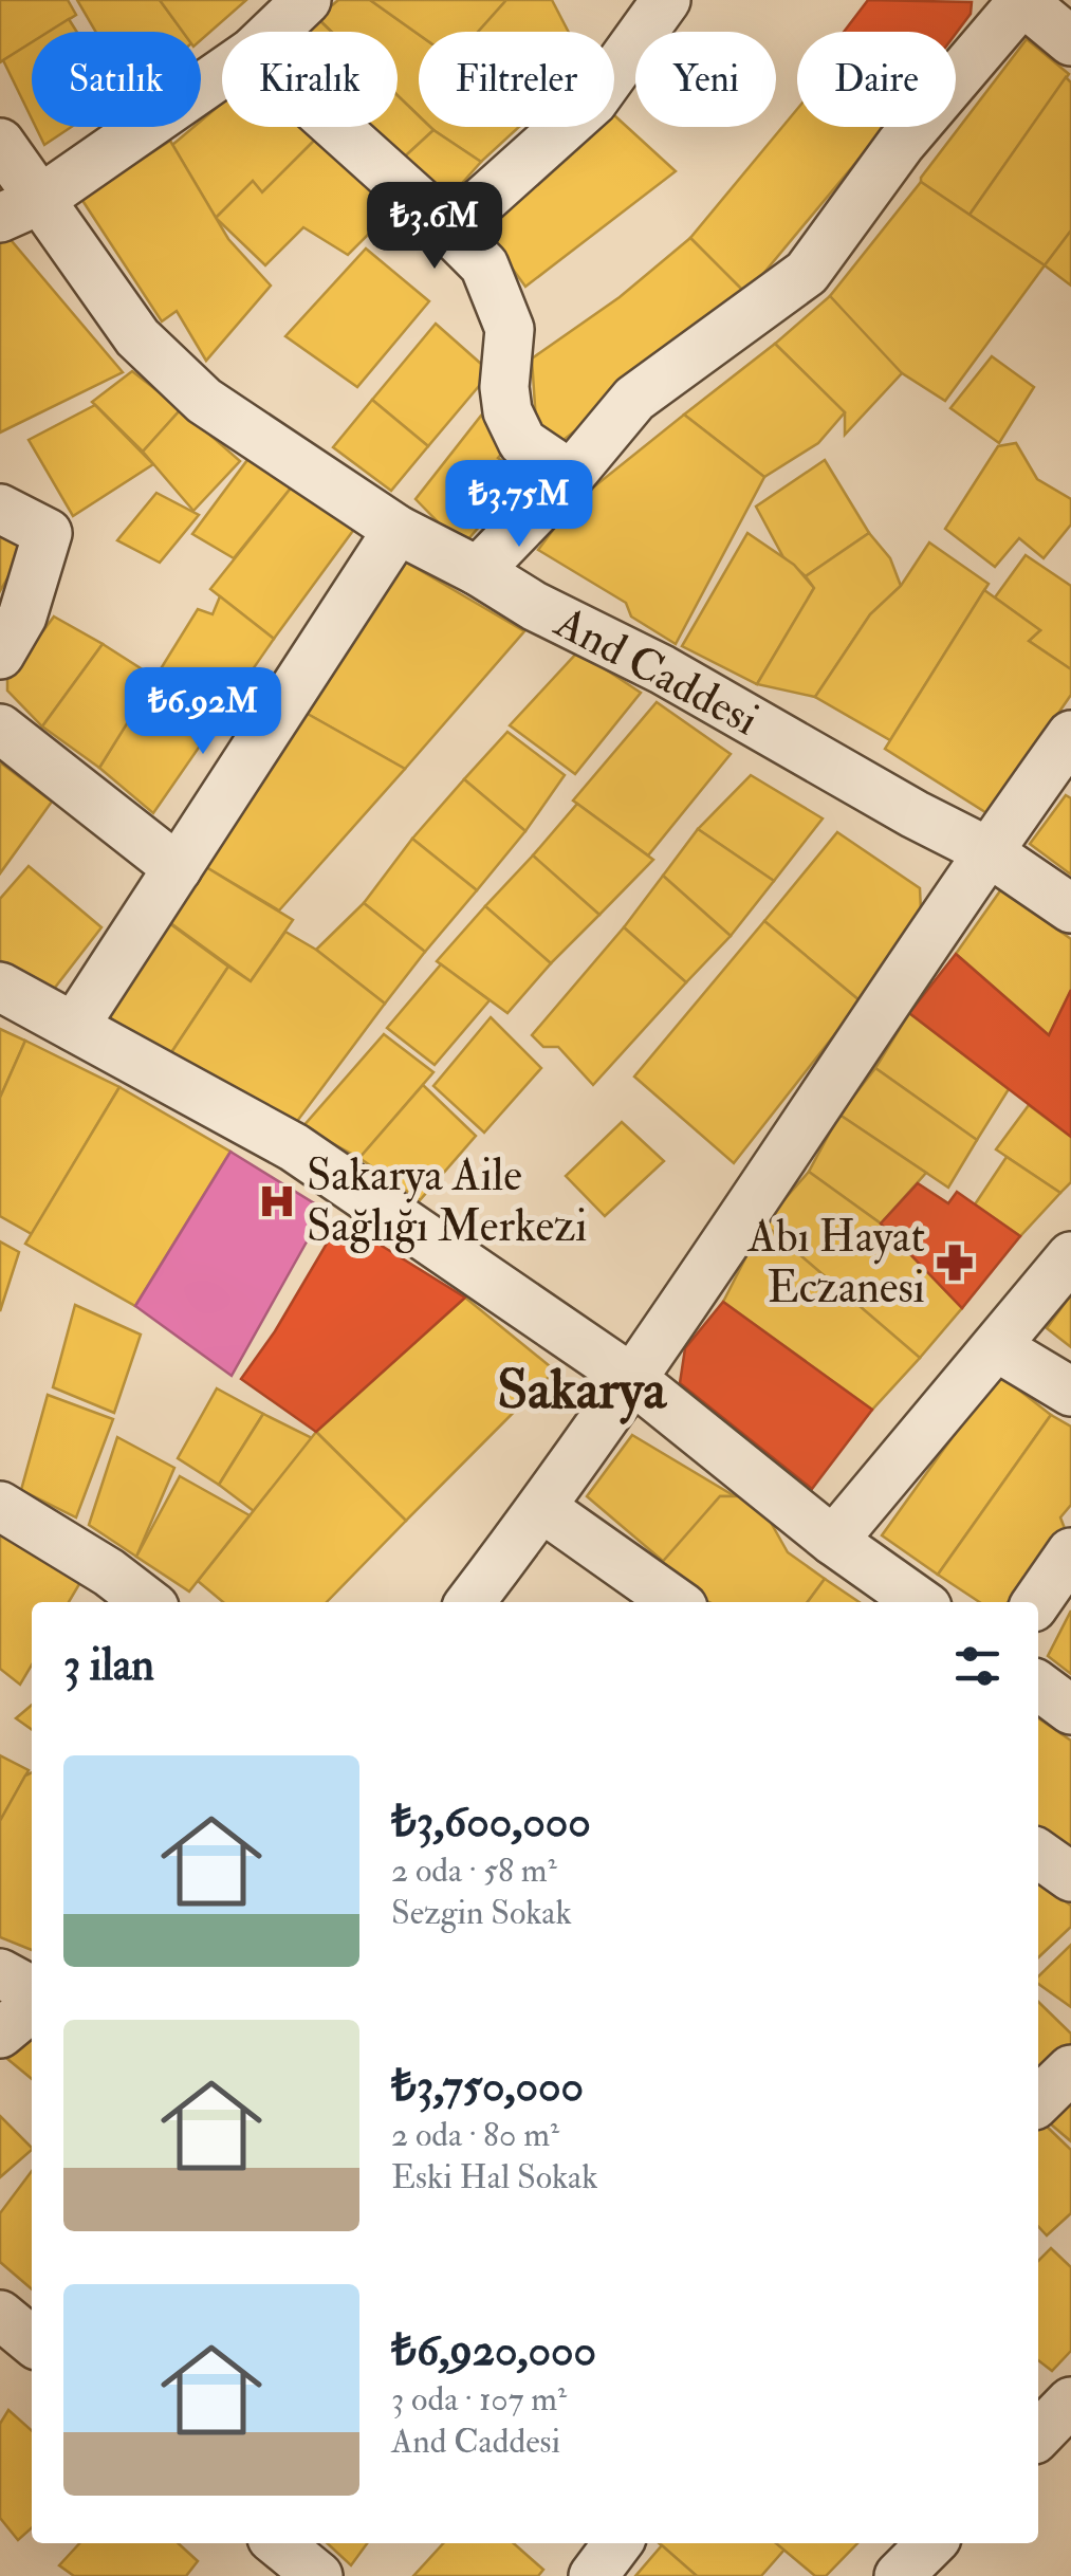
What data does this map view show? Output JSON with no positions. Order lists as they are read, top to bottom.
{
  "streets": {
    "street": ["And Caddesi"]
  },
  "districts": ["Sakarya"],
  "places": {
    "hospital": ["Sakarya Aile Sağlığı Merkezi"],
    "pharmacy": ["Abı Hayat Eczanesi"]
  },
  "page": {
    "chip": [
      "Satılık",
      "Kiralık",
      "Filtreler",
      "Yeni",
      "Daire"
    ],
    "price": ["₺3.6M", "₺3.75M", "₺6.92M"],
    "heading": "3 ilan",
    "list": [
      {
        "name": "₺3,600,000",
        "note": "2 oda · 58 m² · Sezgin Sokak"
      },
      {
        "name": "₺3,750,000",
        "note": "2 oda · 80 m² · Eski Hal Sokak"
      },
      {
        "name": "₺6,920,000",
        "note": "3 oda · 107 m² · And Caddesi"
      }
    ]
  }
}
